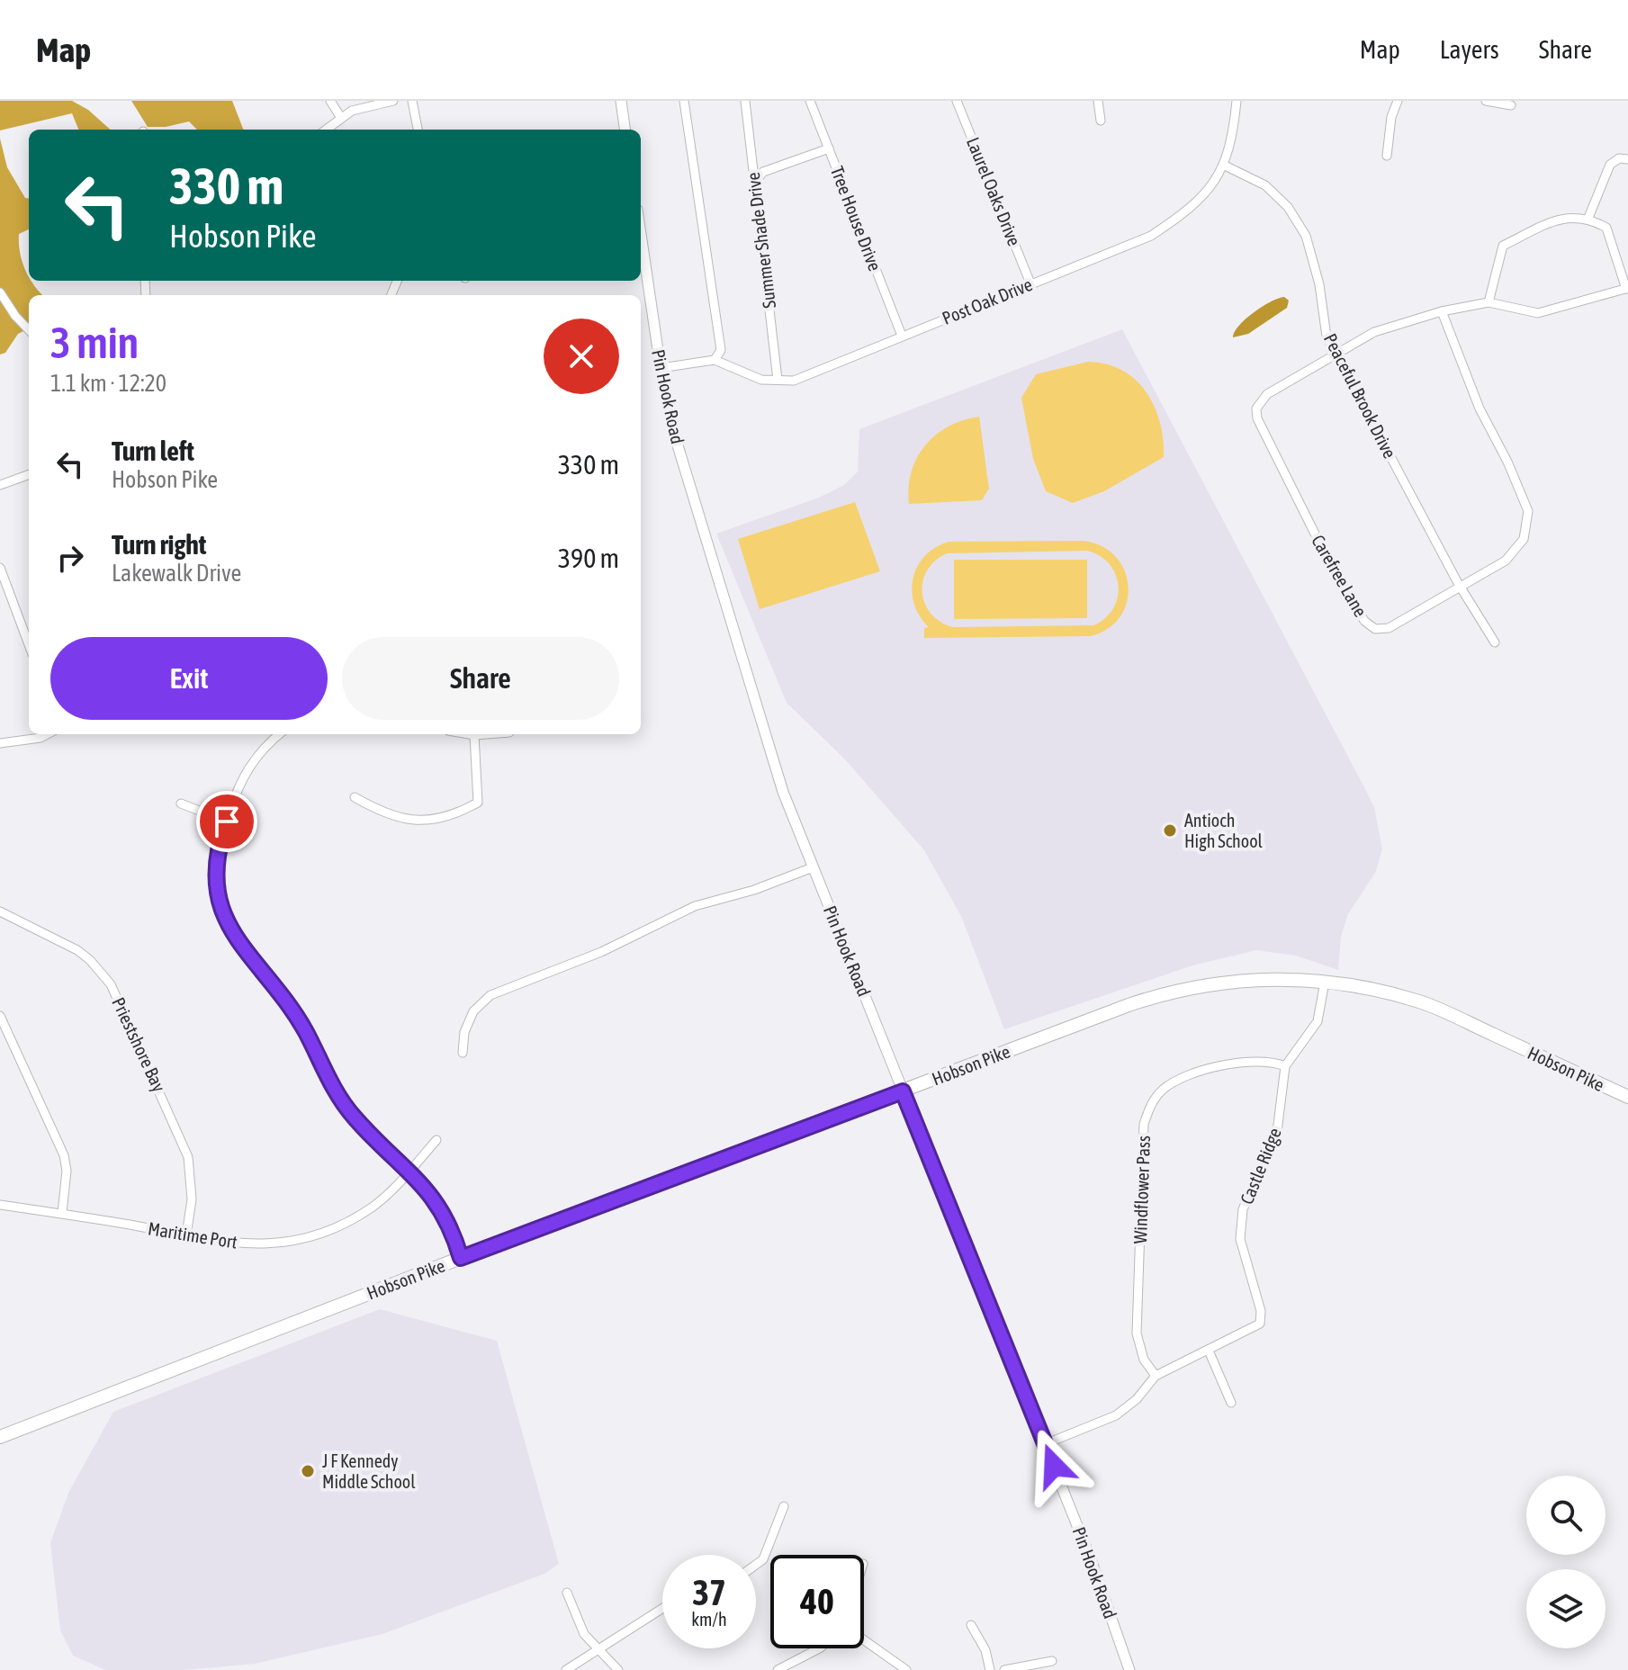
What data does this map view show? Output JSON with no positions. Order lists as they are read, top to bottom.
{
  "streets": {
    "main road": ["Hobson Pike"],
    "street": [
      "Laurel Oaks Drive",
      "Tree House Drive",
      "Summer Shade Drive",
      "Post Oak Drive",
      "Peaceful Brook Drive",
      "Pin Hook Road",
      "Carefree Lane",
      "Priestshore Bay",
      "Castle Ridge",
      "Windflower Pass",
      "Maritime Port"
    ]
  },
  "crossings": [
    ["Laurel Oaks Drive", "Post Oak Drive"],
    ["Tree House Drive", "Post Oak Drive"],
    ["Summer Shade Drive", "Post Oak Drive"],
    ["Post Oak Drive", "Peaceful Brook Drive"],
    ["Peaceful Brook Drive", "Carefree Lane"],
    ["Pin Hook Road", "Hobson Pike"],
    ["Pin Hook Road", "Castle Ridge"],
    ["Priestshore Bay", "Maritime Port"],
    ["Hobson Pike", "Castle Ridge"],
    ["Castle Ridge", "Windflower Pass"]
  ],
  "places": ["Antioch High School", "J F Kennedy Middle School"],
  "page": {
    "header": "Map",
    "nav": ["Map", "Layers", "Share"],
    "turn": ["330 m", "Hobson Pike"],
    "heading": ["3 min", "1.1 km · 12:20"],
    "list": [
      {
        "name": "Turn left",
        "note": "Hobson Pike",
        "value": "330 m"
      },
      {
        "name": "Turn right",
        "note": "Lakewalk Drive",
        "value": "390 m"
      }
    ],
    "buttons": ["Exit", "Share"],
    "speed": "37 km/h",
    "limit": "40"
  }
}
